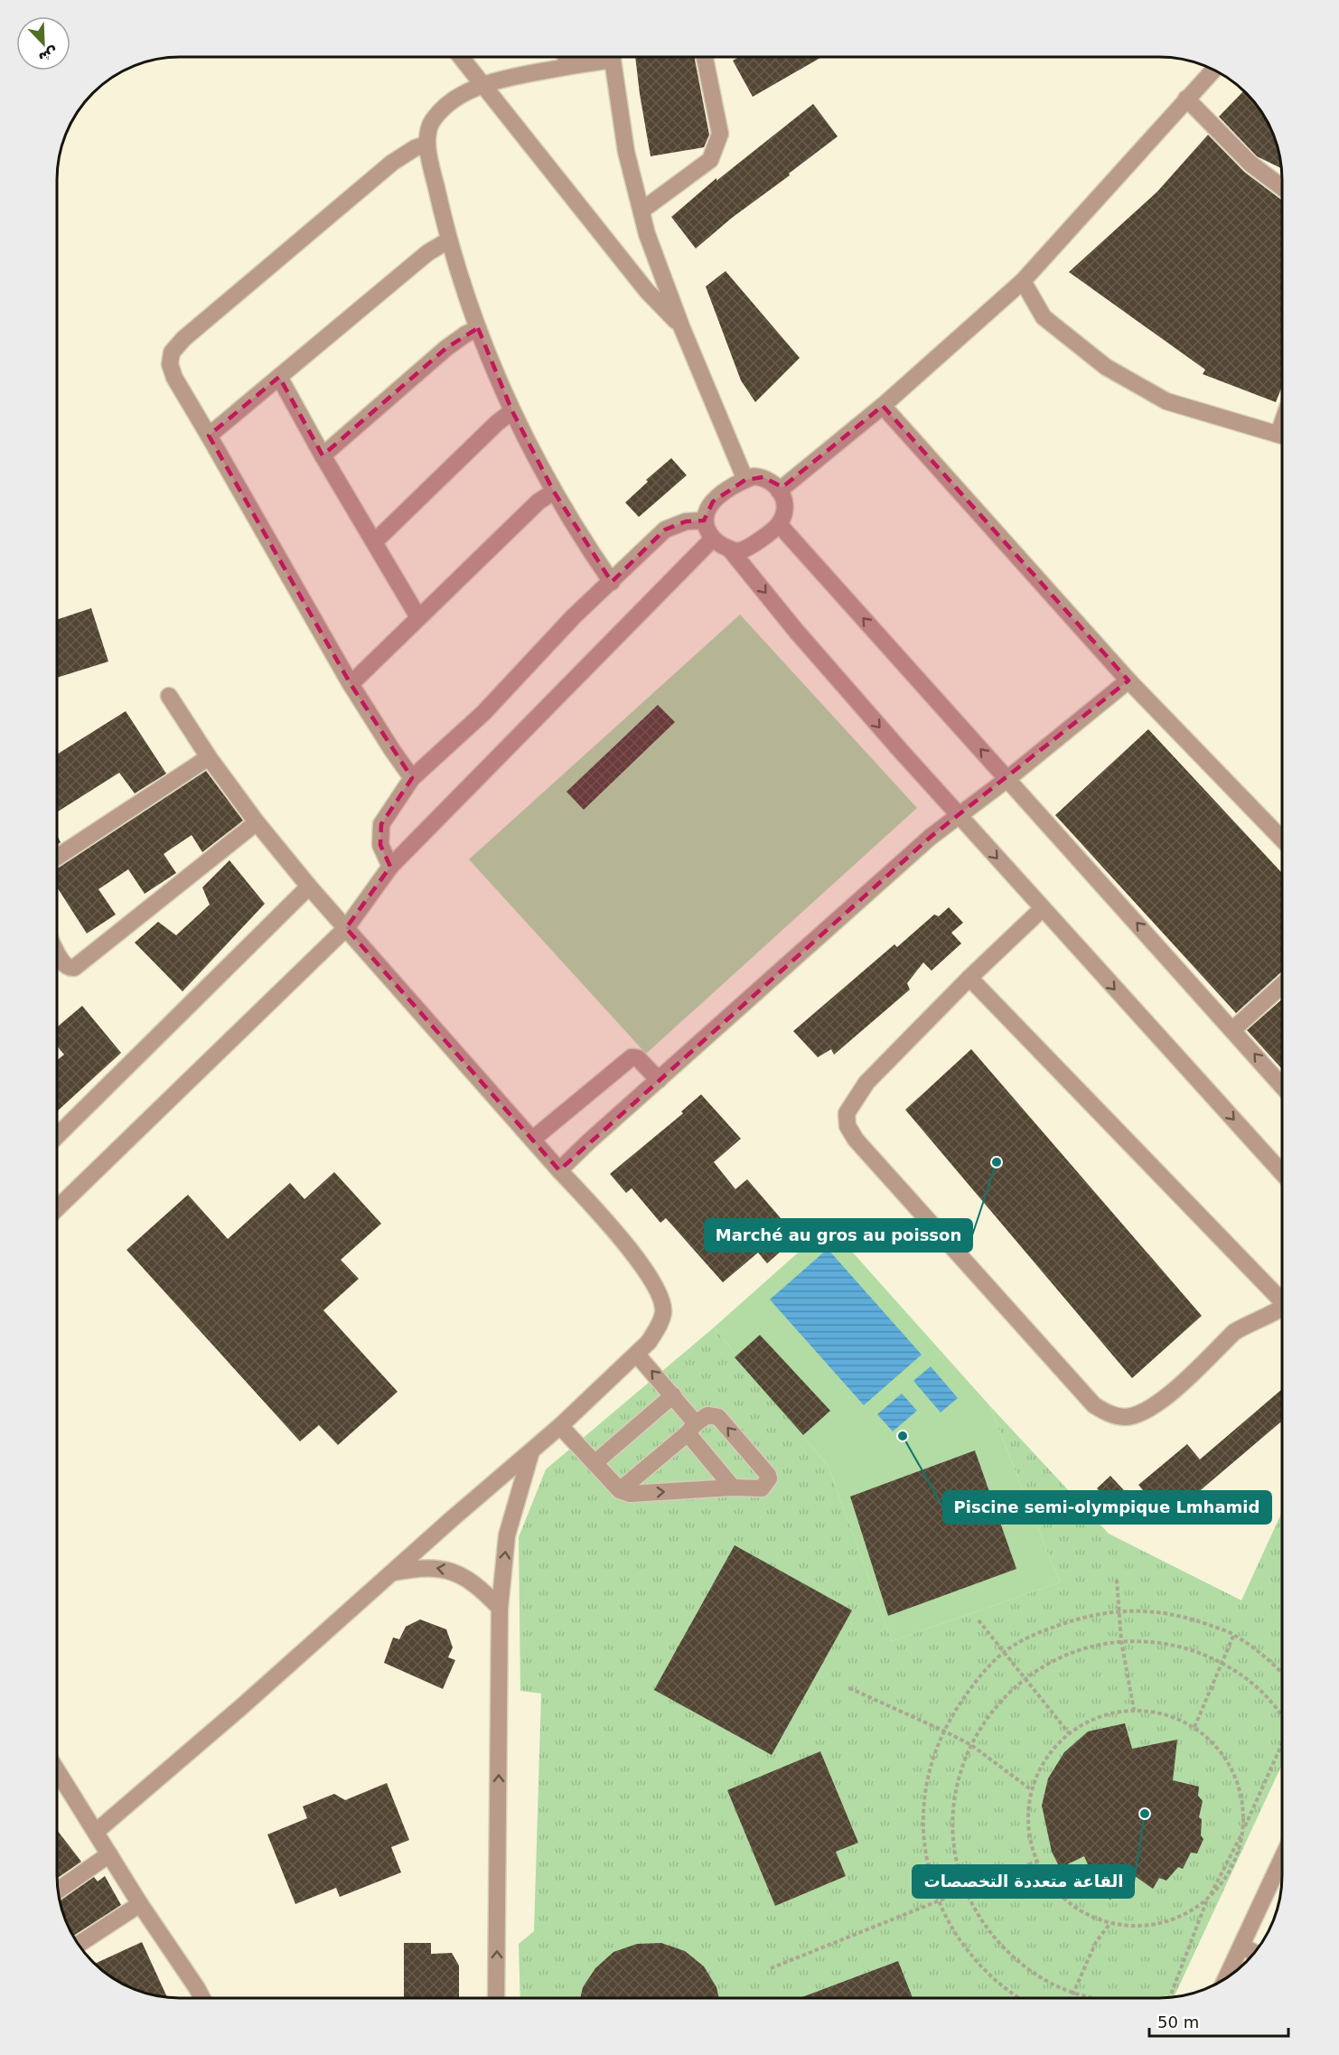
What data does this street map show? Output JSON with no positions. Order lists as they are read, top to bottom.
{
  "places": ["Marché au gros au poisson", "Piscine semi-olympique Lmhamid", "القاعة متعددة التخصصات"],
  "scale_bar": "50 m",
  "north": "bottom right"
}
